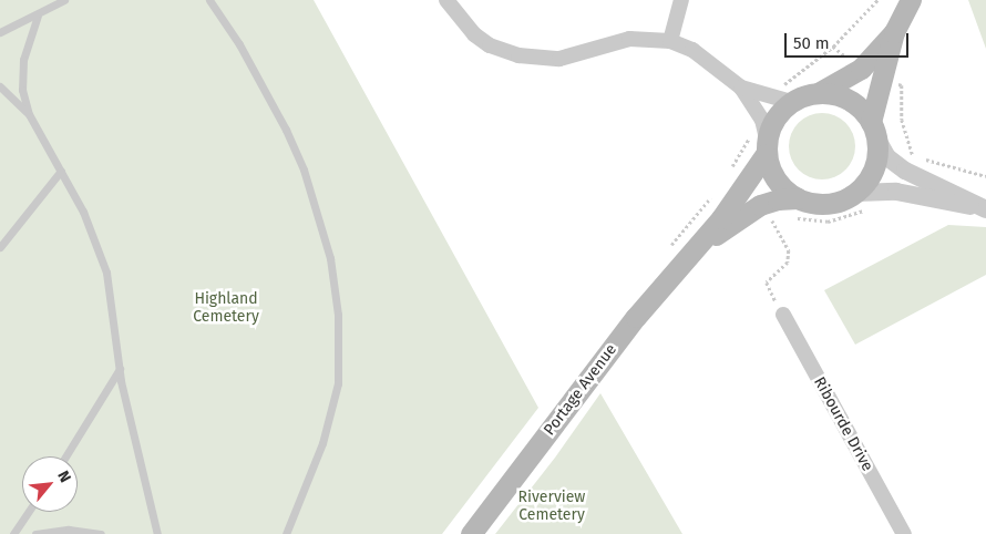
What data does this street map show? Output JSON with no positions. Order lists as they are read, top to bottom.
{
  "streets": {
    "main road": ["Portage Avenue"],
    "street": ["Ribourde Drive"]
  },
  "parks": ["Highland Cemetery", "Riverview Cemetery"],
  "scale_bar": "50 m",
  "north": "top right"
}
